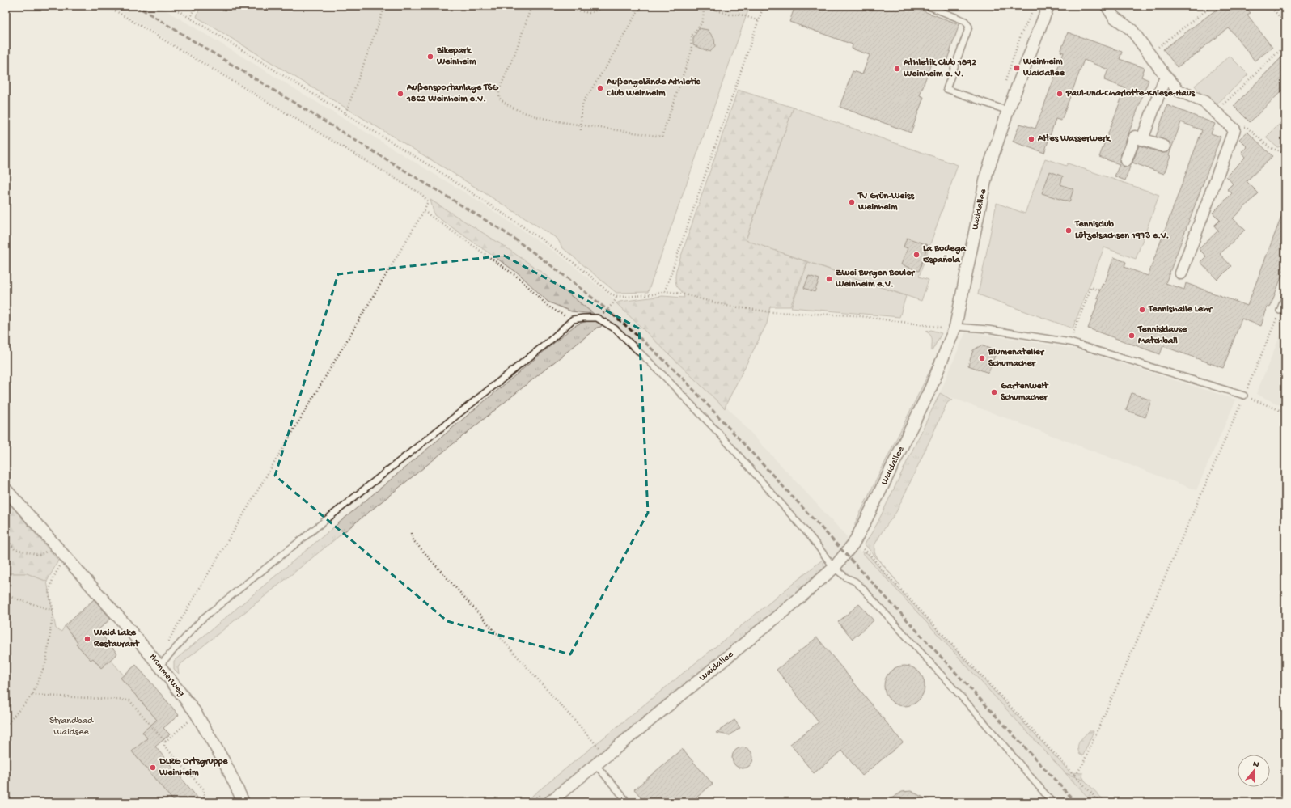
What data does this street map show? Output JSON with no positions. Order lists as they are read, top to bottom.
{
  "streets": {
    "street": ["Waidallee", "Hammerweg"]
  },
  "parks": ["Strandbad Waidsee"],
  "places": {
    "other": [
      "Bikepark Weinheim",
      "Athletik Club 1892 Weinheim e. V.",
      "Außengelände Athletic Club Weinheim",
      "Außensportanlage TSG 1862 Weinheim e.V.",
      "Paul-und-Charlotte-Kniese-Haus",
      "Altes Wasserwerk",
      "TV Grün-Weiss Weinheim",
      "Tennisclub Lützelsachsen 1973 e.V.",
      "La Bodega Española",
      "Zwei Burgen Bouler Weinheim e.V.",
      "Tennishalle Lehr",
      "Tennisklause Matchball",
      "Blumenatelier Schumacher",
      "Gartenwelt Schumacher",
      "Waid Lake Restaurant",
      "DLRG Ortsgruppe Weinheim"
    ],
    "transit": ["Weinheim Waidallee"]
  },
  "north": "top"
}
